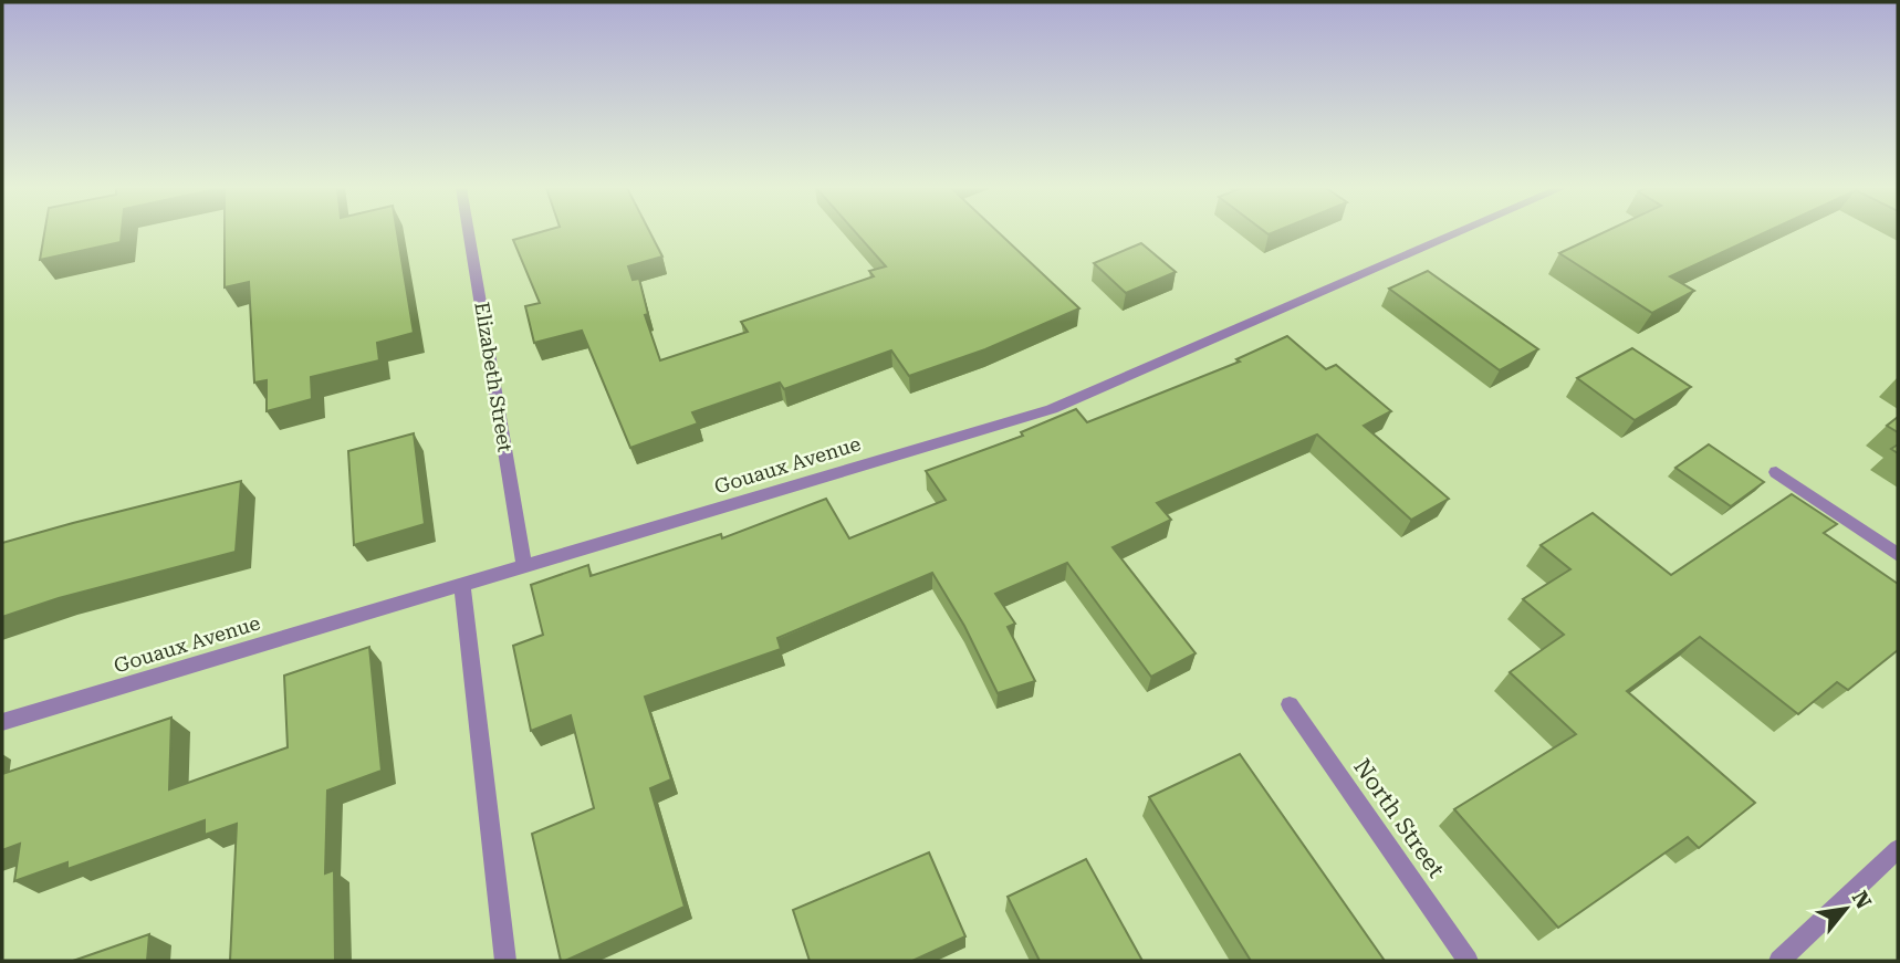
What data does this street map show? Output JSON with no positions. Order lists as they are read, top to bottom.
{
  "streets": {
    "street": ["Elizabeth Street", "Gouaux Avenue", "North Street"]
  },
  "crossings": [
    ["Elizabeth Street", "Gouaux Avenue"]
  ],
  "north": "top right"
}
